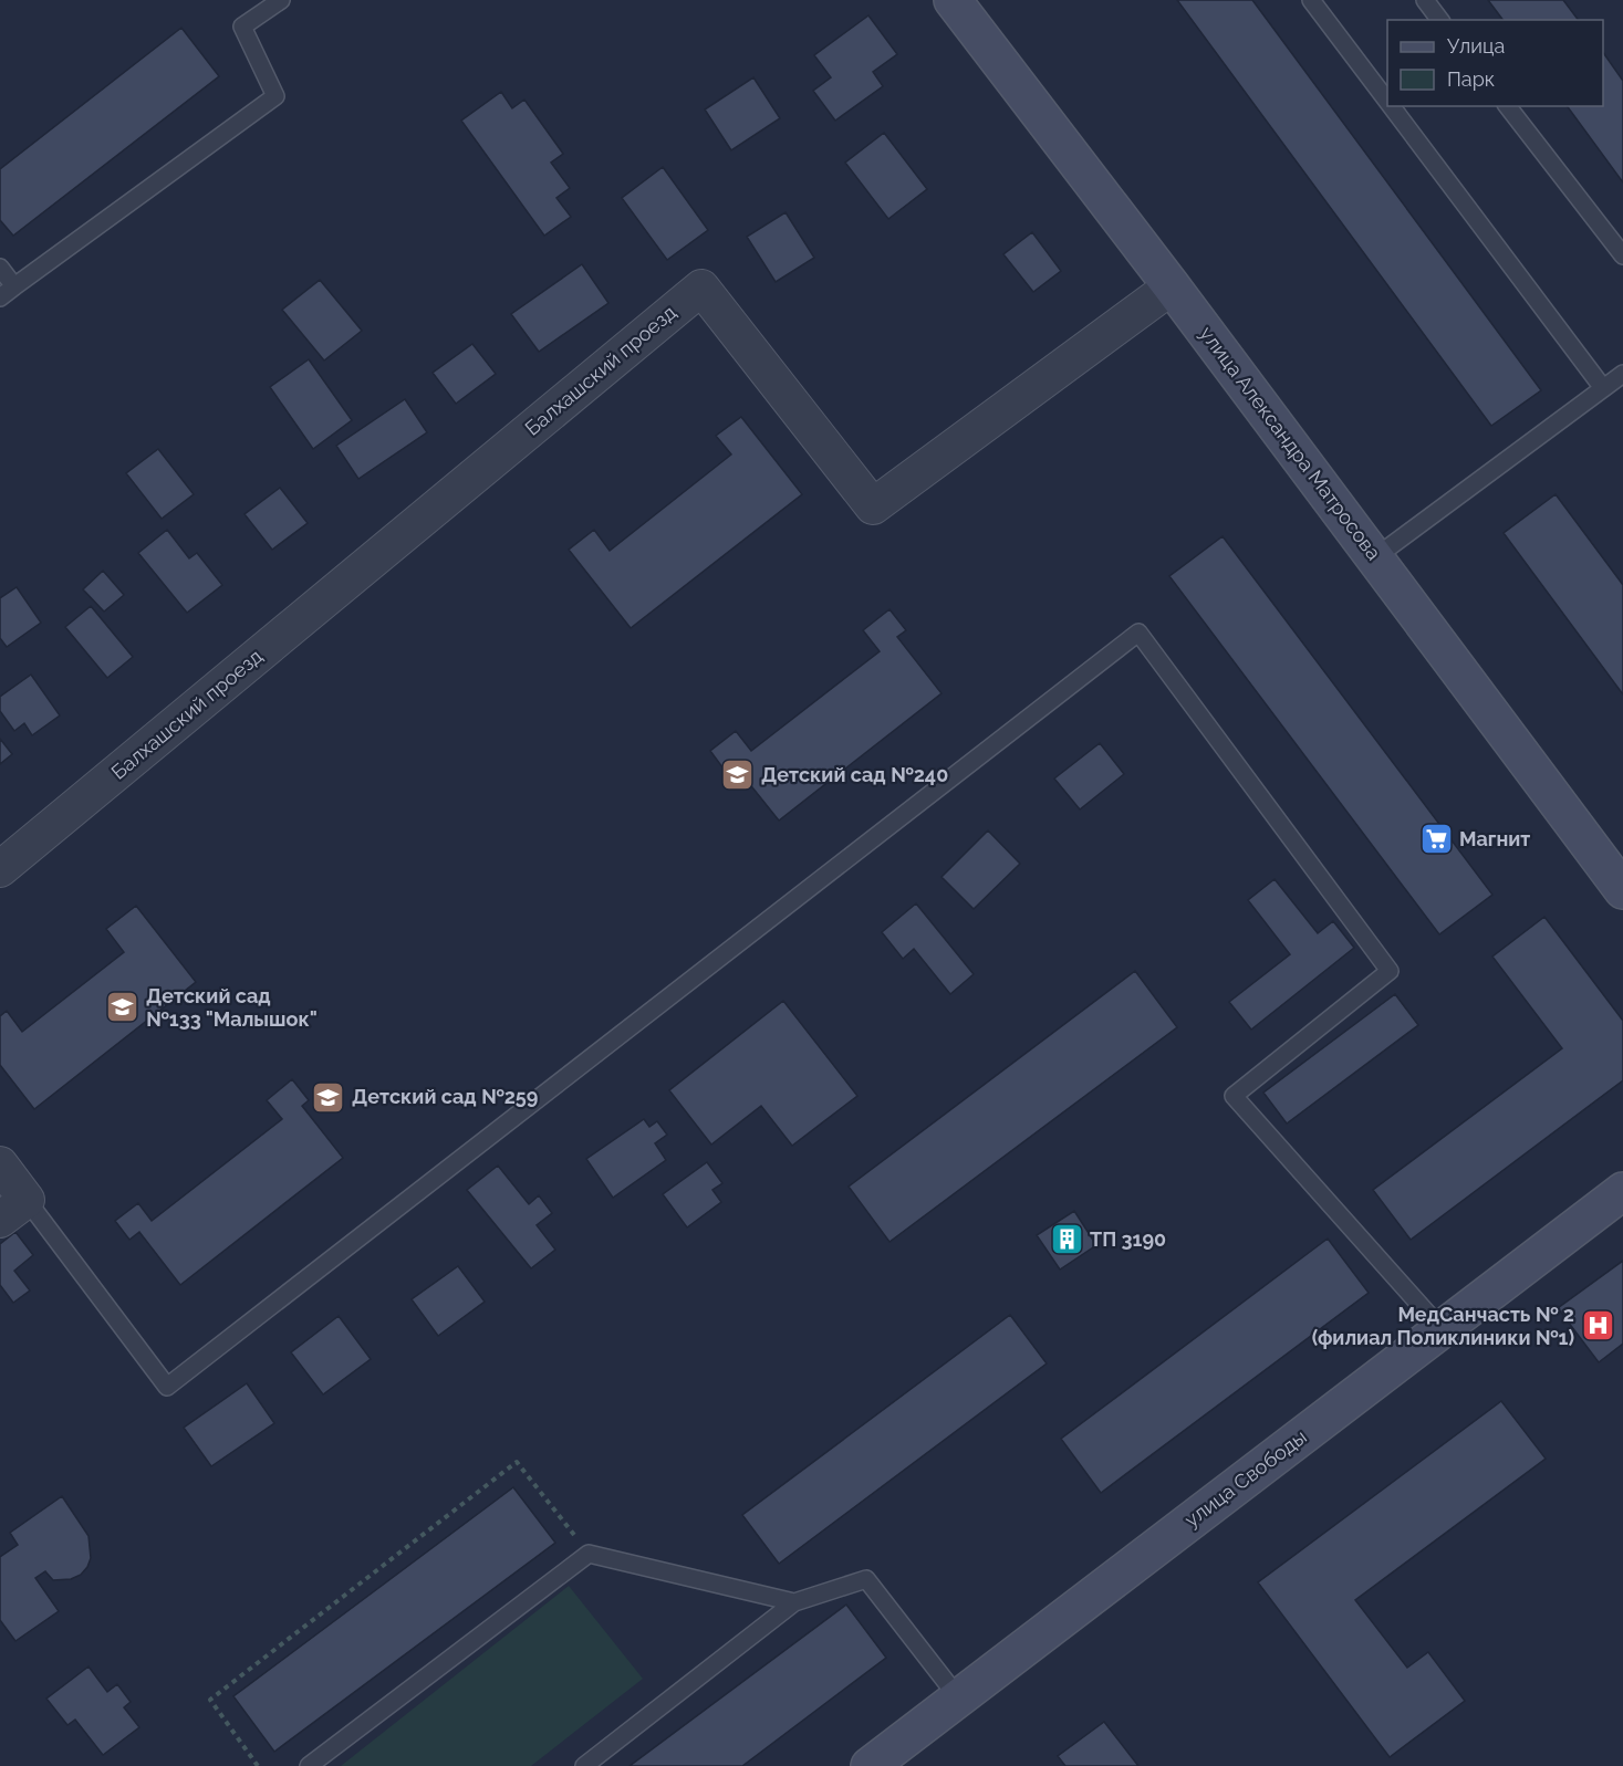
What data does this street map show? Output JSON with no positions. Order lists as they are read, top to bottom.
{
  "streets": {
    "street": ["Балхашский проезд", "улица Александра Матросова", "улица Свободы"]
  },
  "crossings": [
    ["Балхашский проезд", "улица Александра Матросова"]
  ],
  "places": {
    "school or university": ["Детский сад №240", "Детский сад №133 \"Малышок\"", "Детский сад №259"],
    "supermarket": ["Магнит"],
    "building": ["ТП 3190"],
    "hospital": ["МедСанчасть № 2 (филиал Поликлиники №1)"]
  },
  "legend": ["Улица", "Парк"]
}
